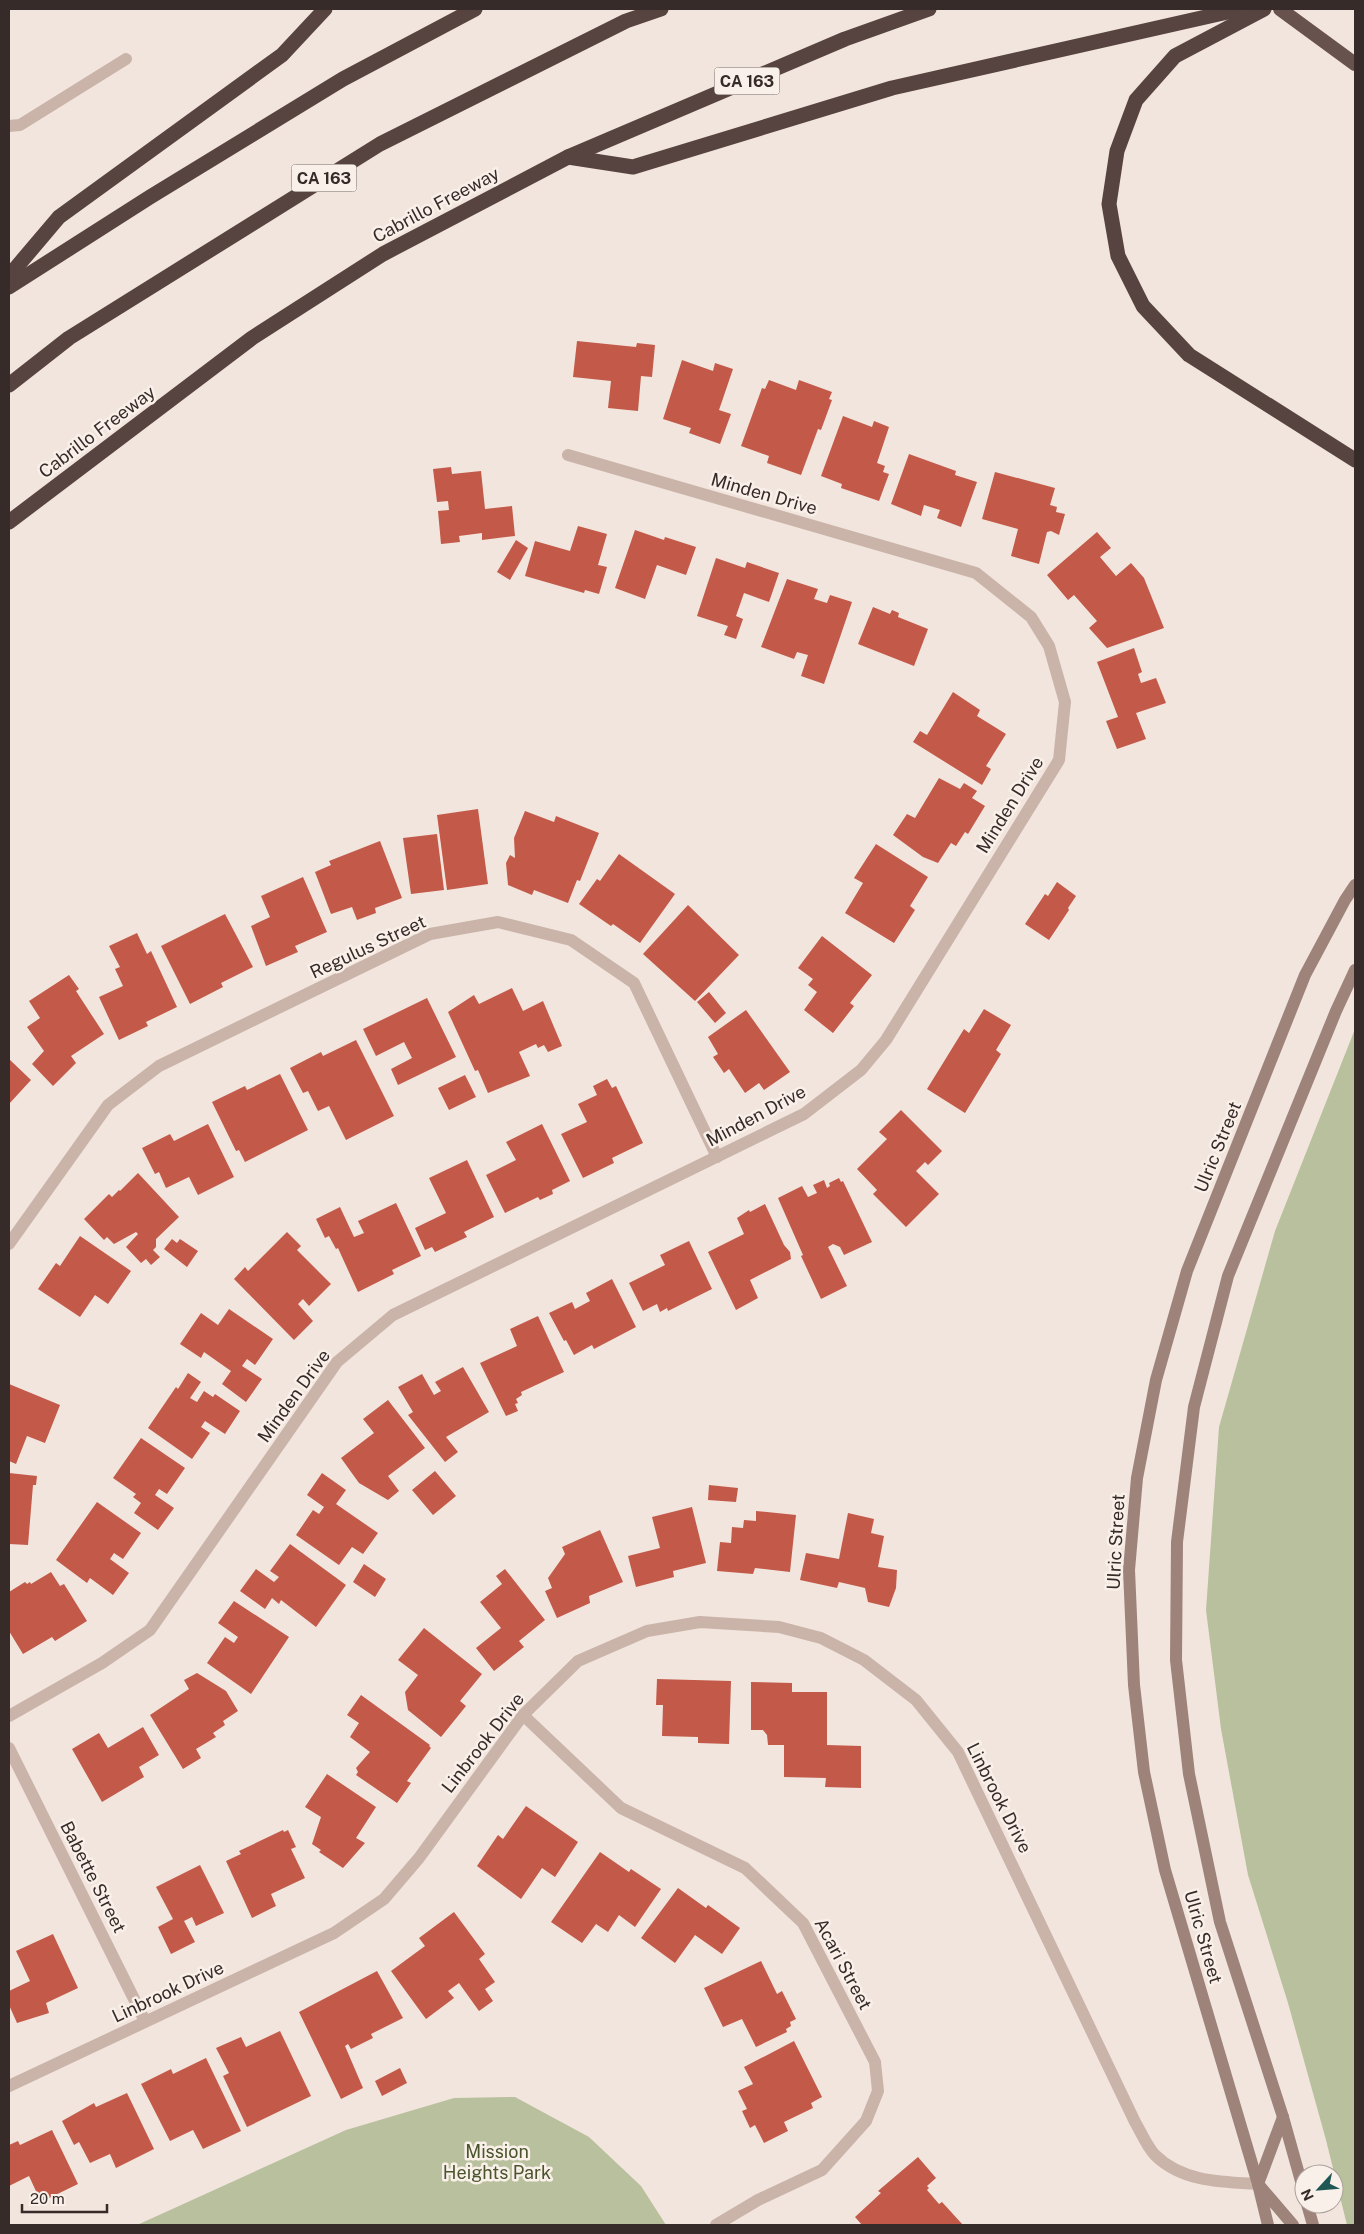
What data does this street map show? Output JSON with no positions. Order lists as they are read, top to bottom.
{
  "streets": {
    "highway": ["CA 163", "Cabrillo Freeway"],
    "main road": ["Ulric Street"],
    "street": [
      "Minden Drive",
      "Regulus Street",
      "Linbrook Drive",
      "Babette Street",
      "Acari Street"
    ]
  },
  "crossings": [
    ["Minden Drive", "Regulus Street"],
    ["Ulric Street", "Linbrook Drive"],
    ["Linbrook Drive", "Babette Street"],
    ["Linbrook Drive", "Acari Street"]
  ],
  "parks": ["Mission Heights Park"],
  "scale_bar": "20 m",
  "north": "bottom left"
}
